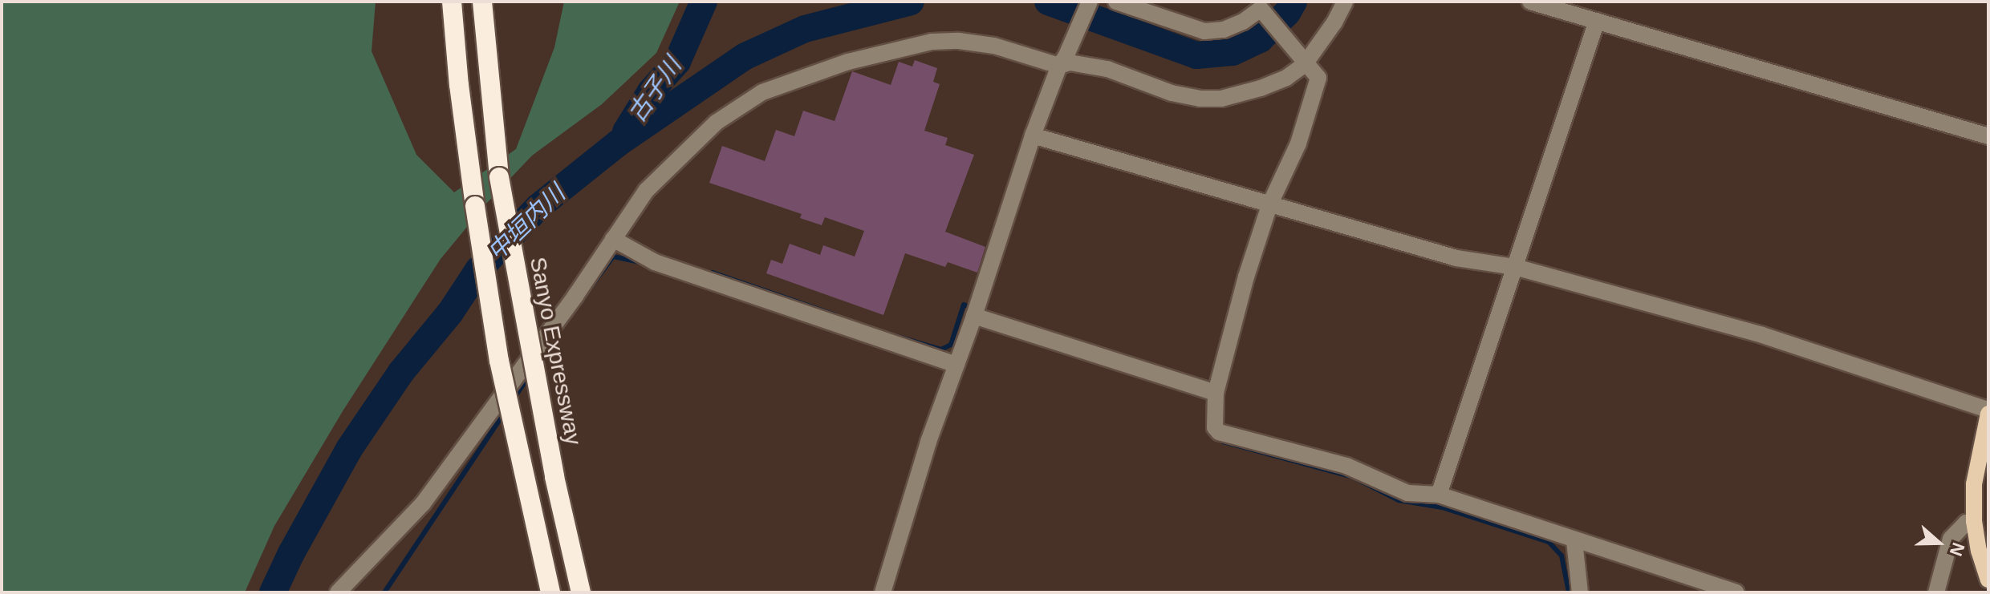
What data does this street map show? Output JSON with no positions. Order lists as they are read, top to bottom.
{
  "streets": {
    "highway": ["Sanyo Expressway"]
  },
  "water": ["古子川", "中垣内川"],
  "north": "right"
}
